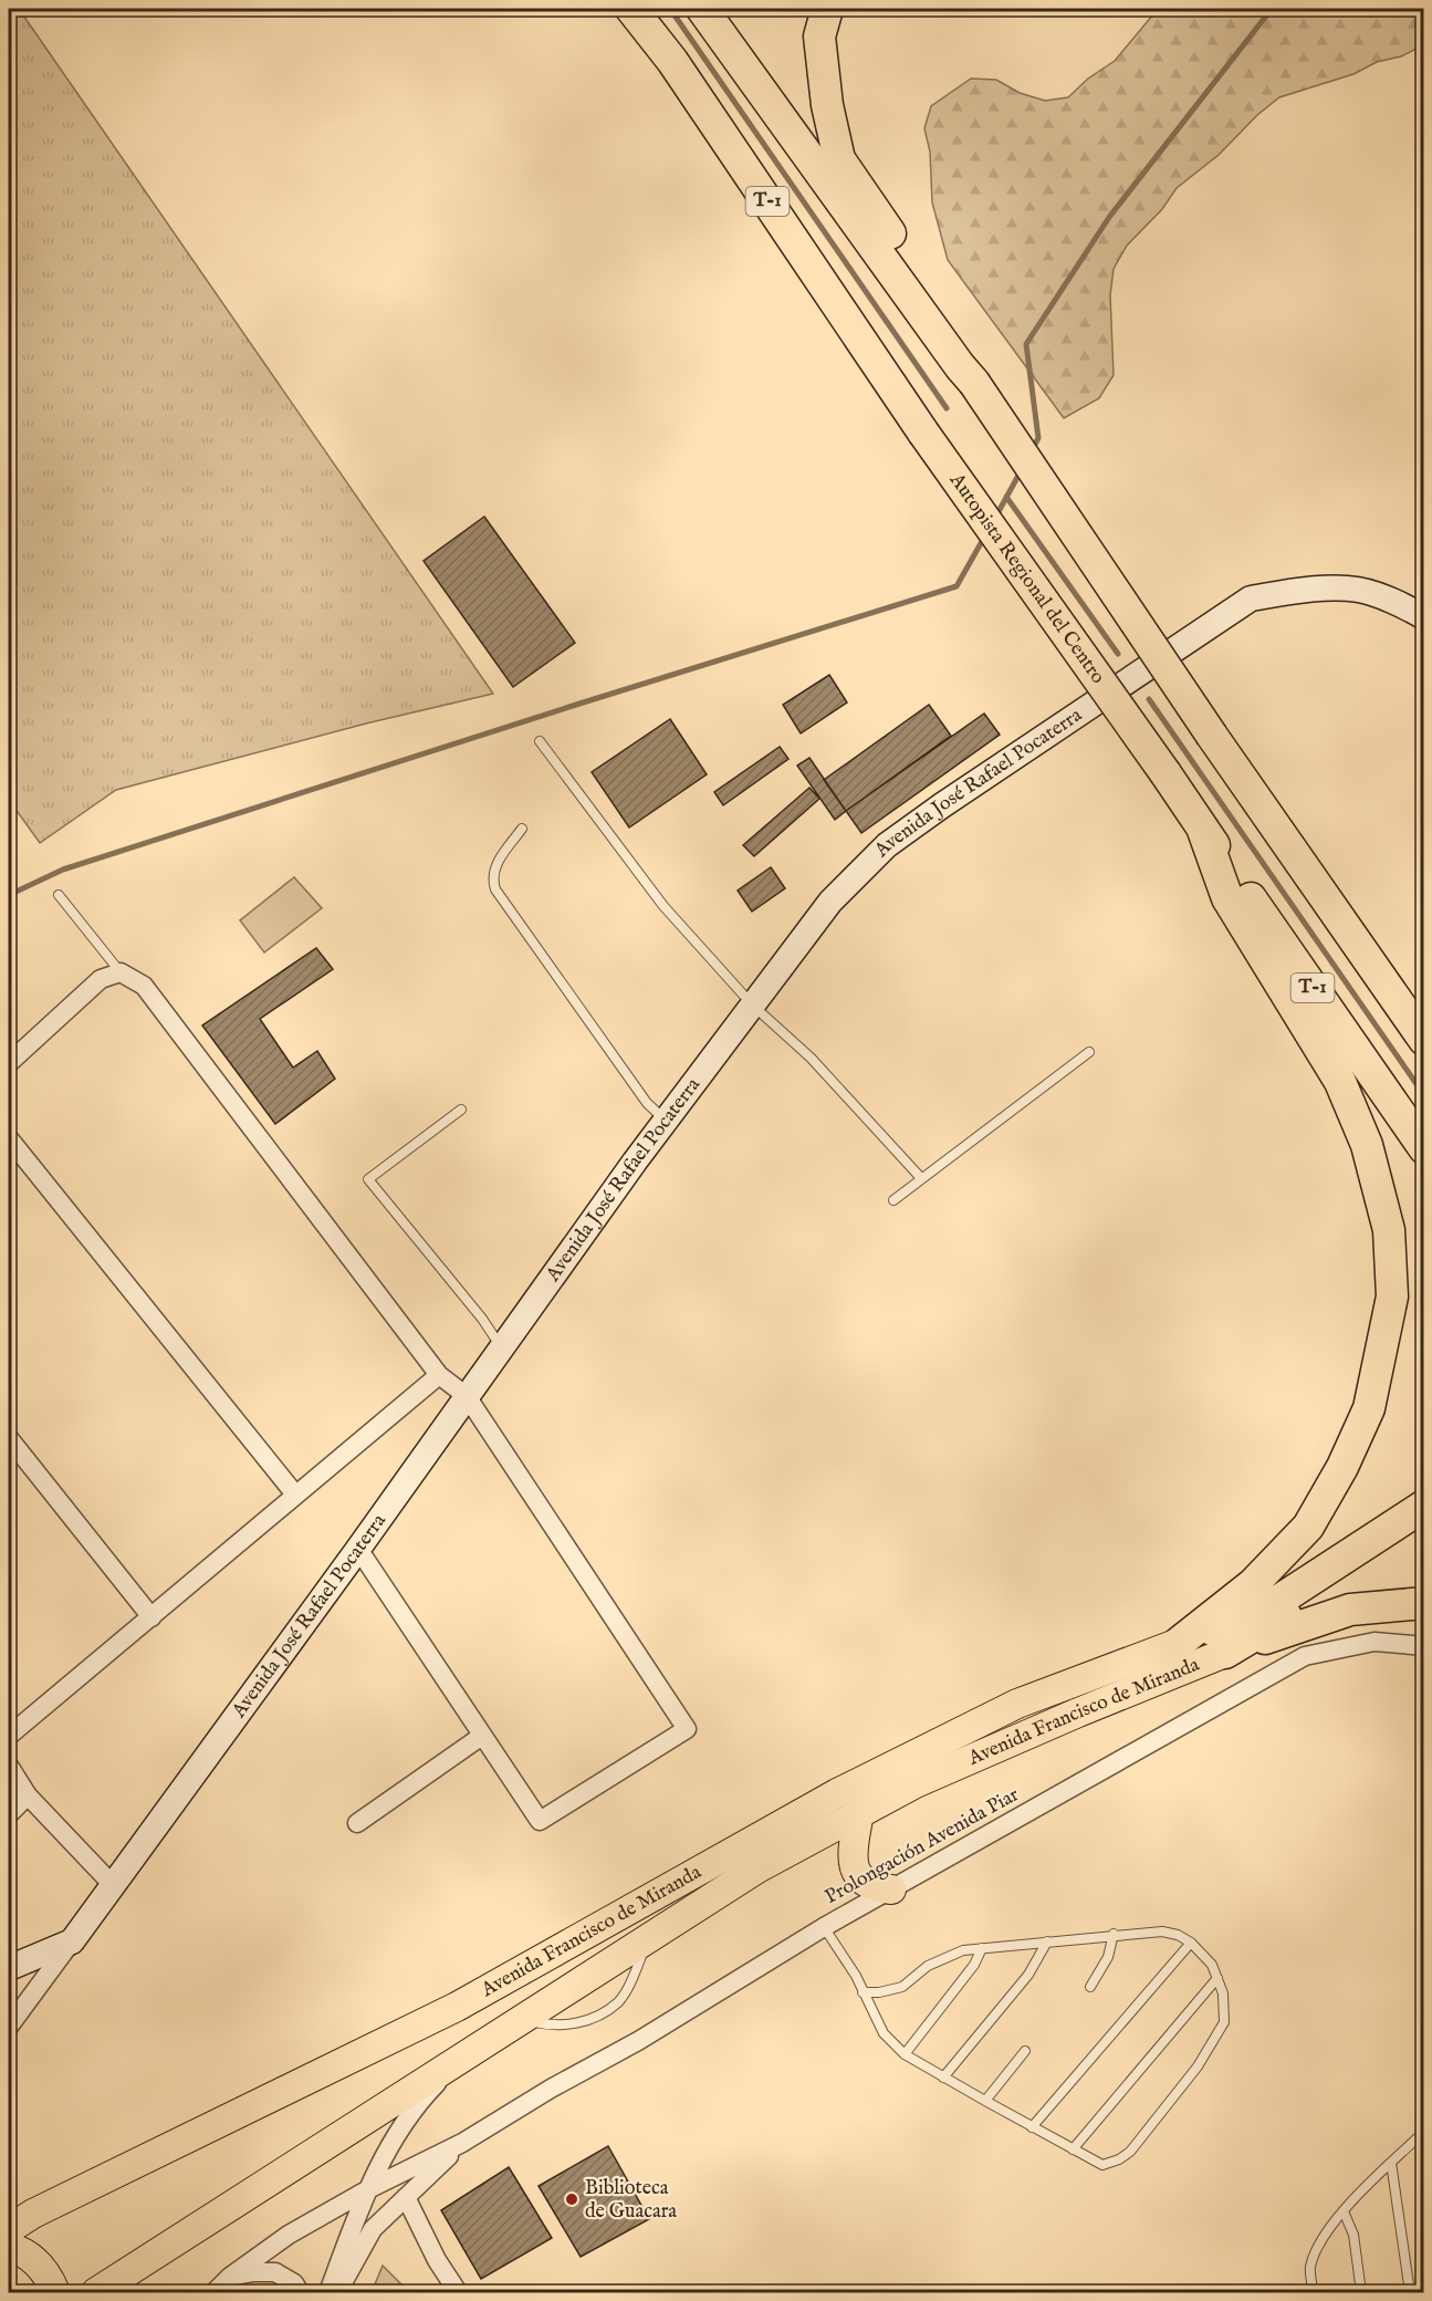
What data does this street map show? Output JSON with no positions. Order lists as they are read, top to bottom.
{
  "streets": {
    "highway": ["T-1", "Autopista Regional del Centro"],
    "main road": ["Avenida Francisco de Miranda"],
    "street": ["Avenida José Rafael Pocaterra", "Prolongación Avenida Piar"]
  },
  "places": ["Biblioteca de Guacara"]
}
